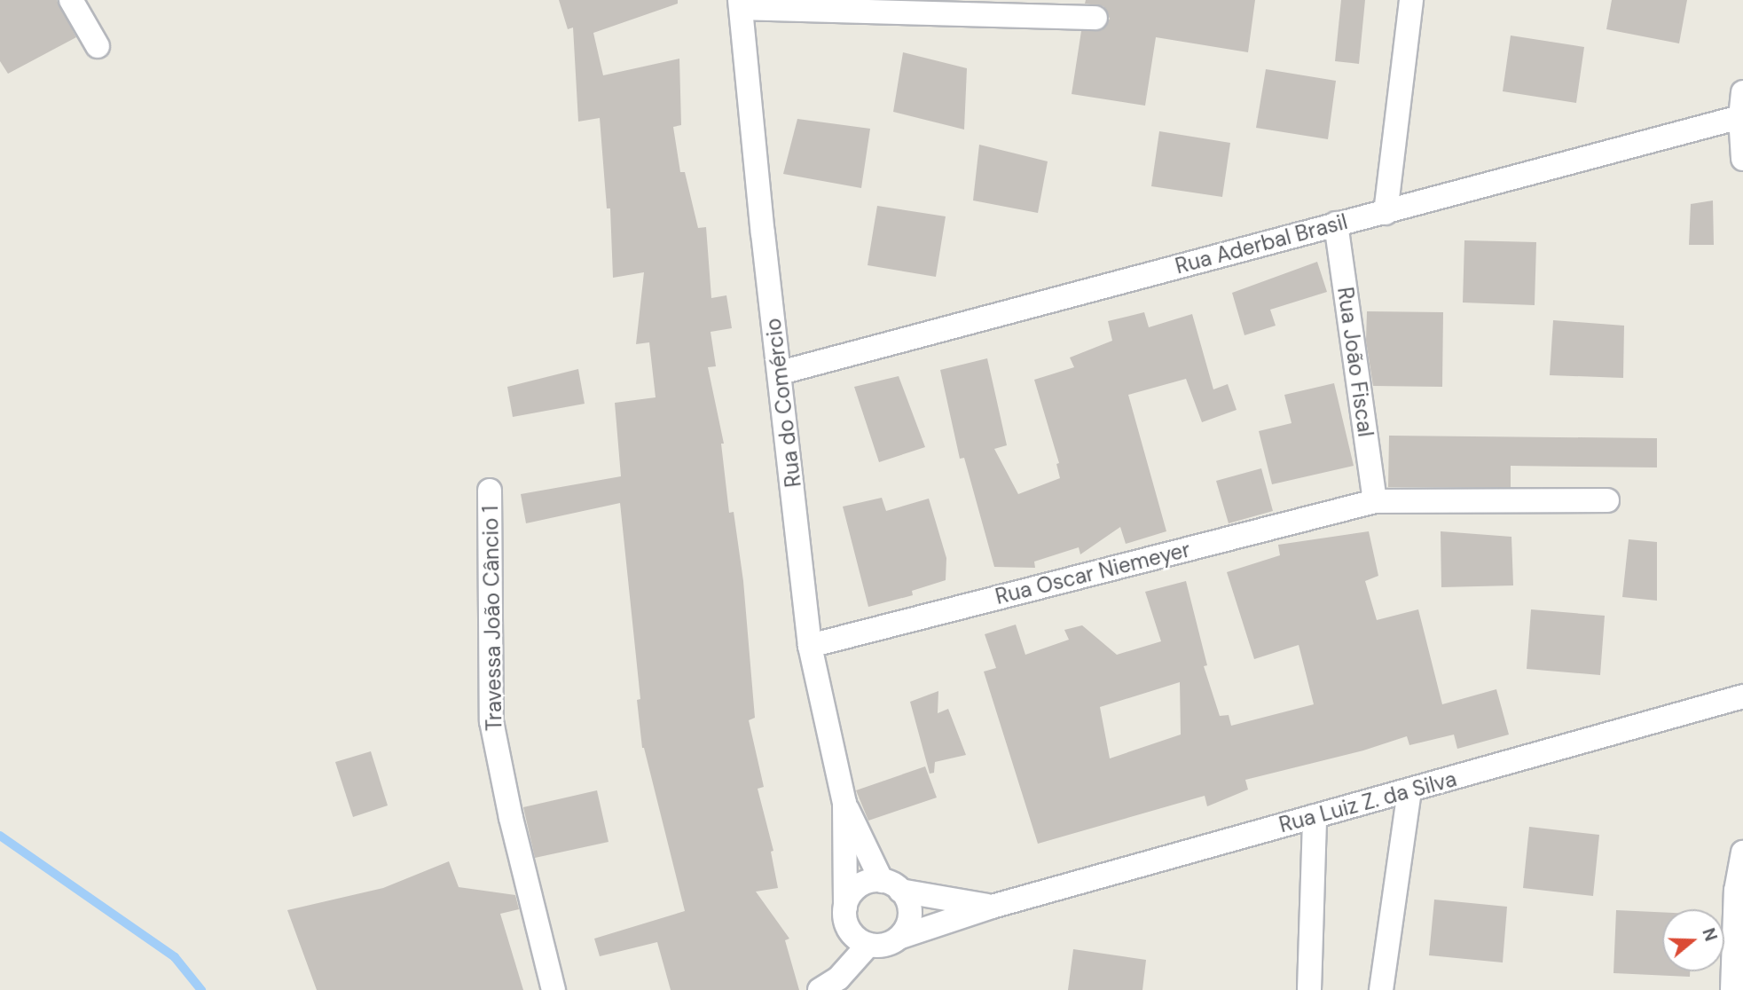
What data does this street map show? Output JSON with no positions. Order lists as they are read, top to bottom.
{
  "streets": {
    "street": [
      "Rua Aderbal Brasil",
      "Rua João Fiscal",
      "Rua do Comércio",
      "Rua Oscar Niemeyer",
      "Travessa João Câncio 1",
      "Rua Luiz Z. da Silva"
    ]
  },
  "crossings": [
    ["Rua Aderbal Brasil", "Rua João Fiscal"],
    ["Rua Aderbal Brasil", "Rua do Comércio"],
    ["Rua João Fiscal", "Rua Oscar Niemeyer"],
    ["Rua do Comércio", "Rua Oscar Niemeyer"],
    ["Rua do Comércio", "Rua Luiz Z. da Silva"]
  ],
  "north": "right"
}
